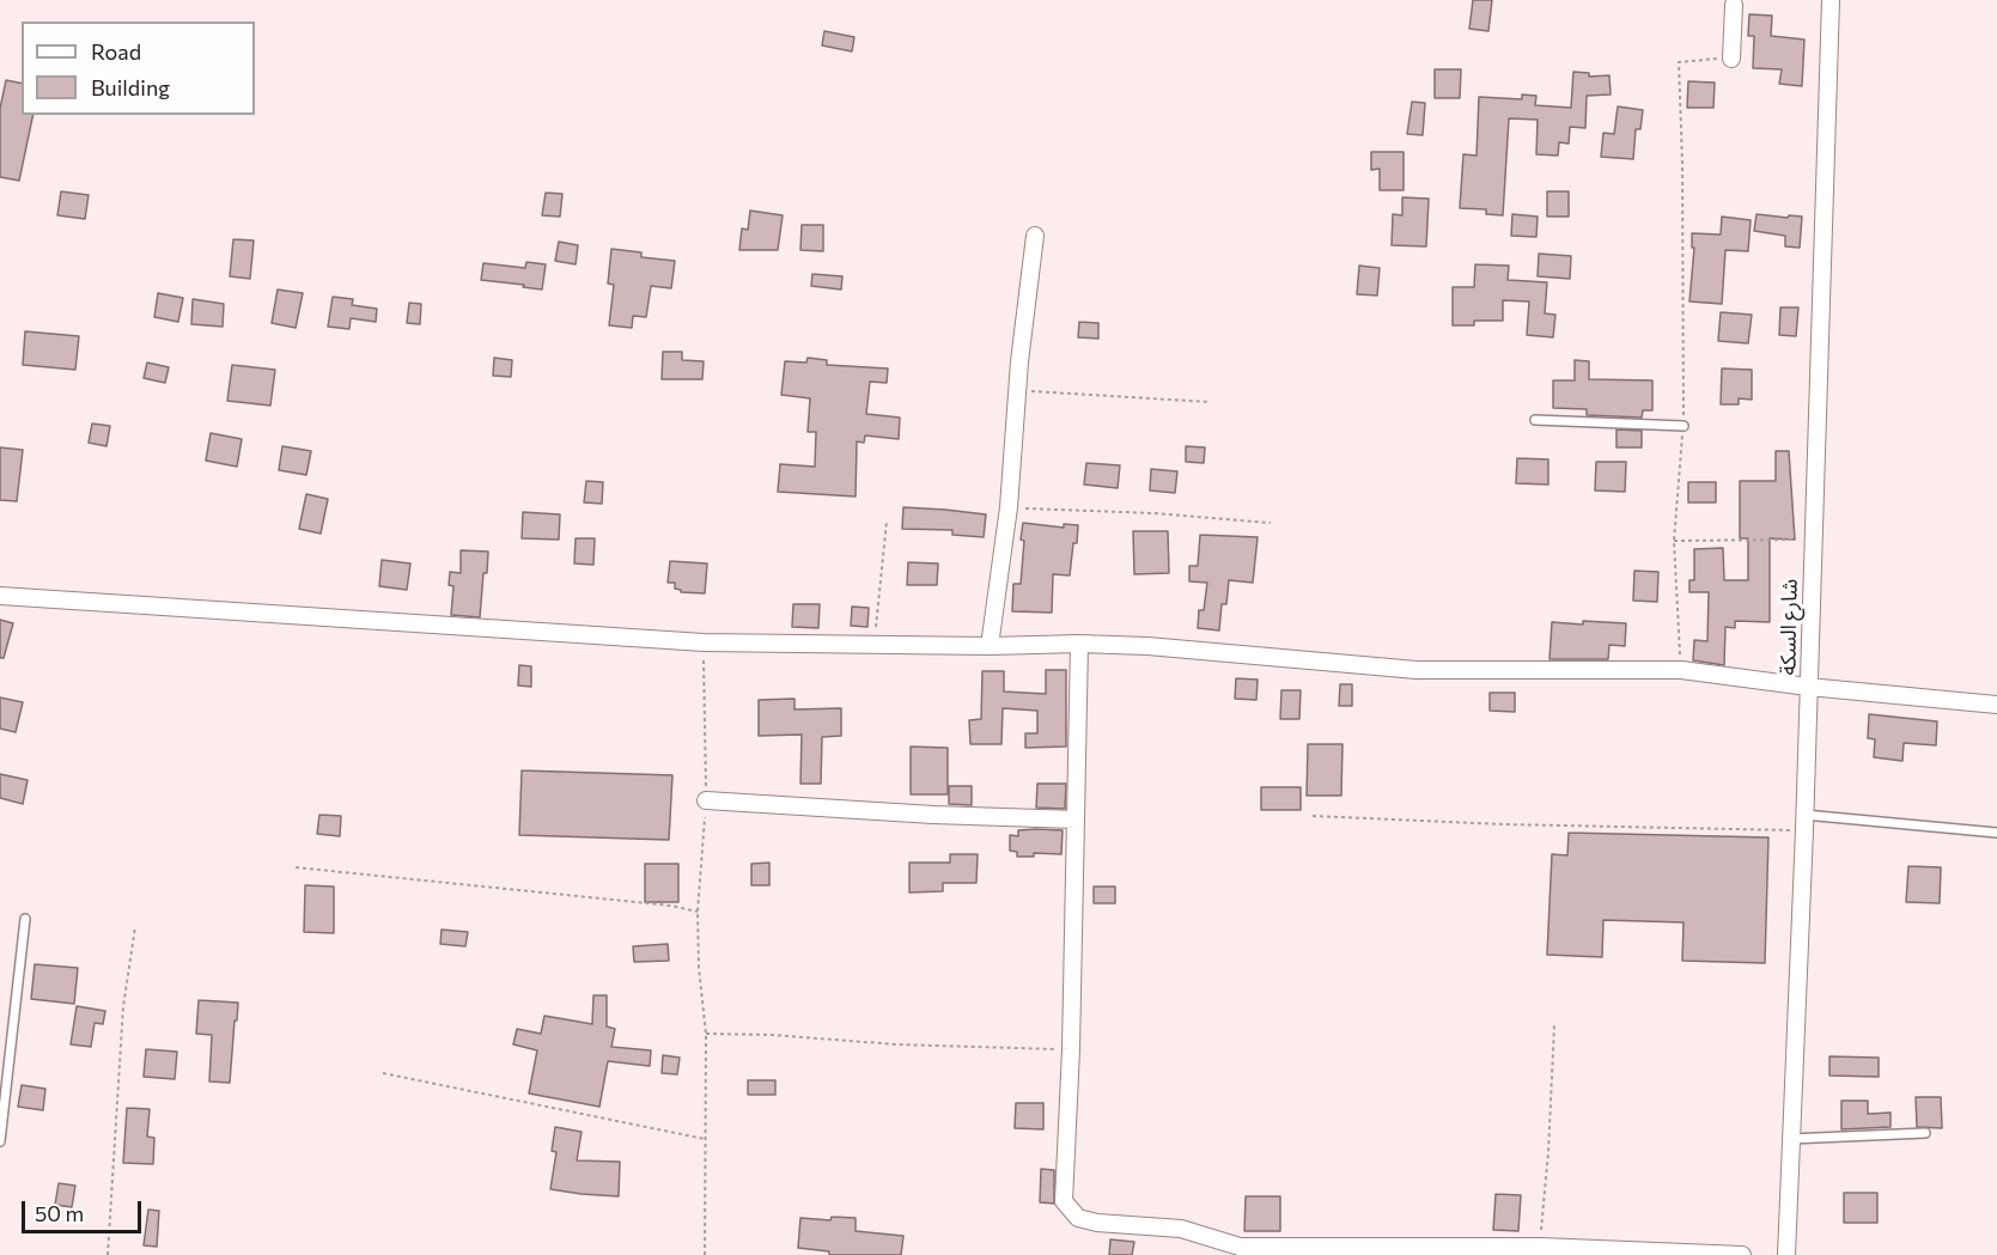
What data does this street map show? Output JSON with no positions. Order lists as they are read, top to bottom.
{
  "streets": {
    "street": ["شارع السكة"]
  },
  "legend": ["Road", "Building"],
  "scale_bar": "50 m"
}
